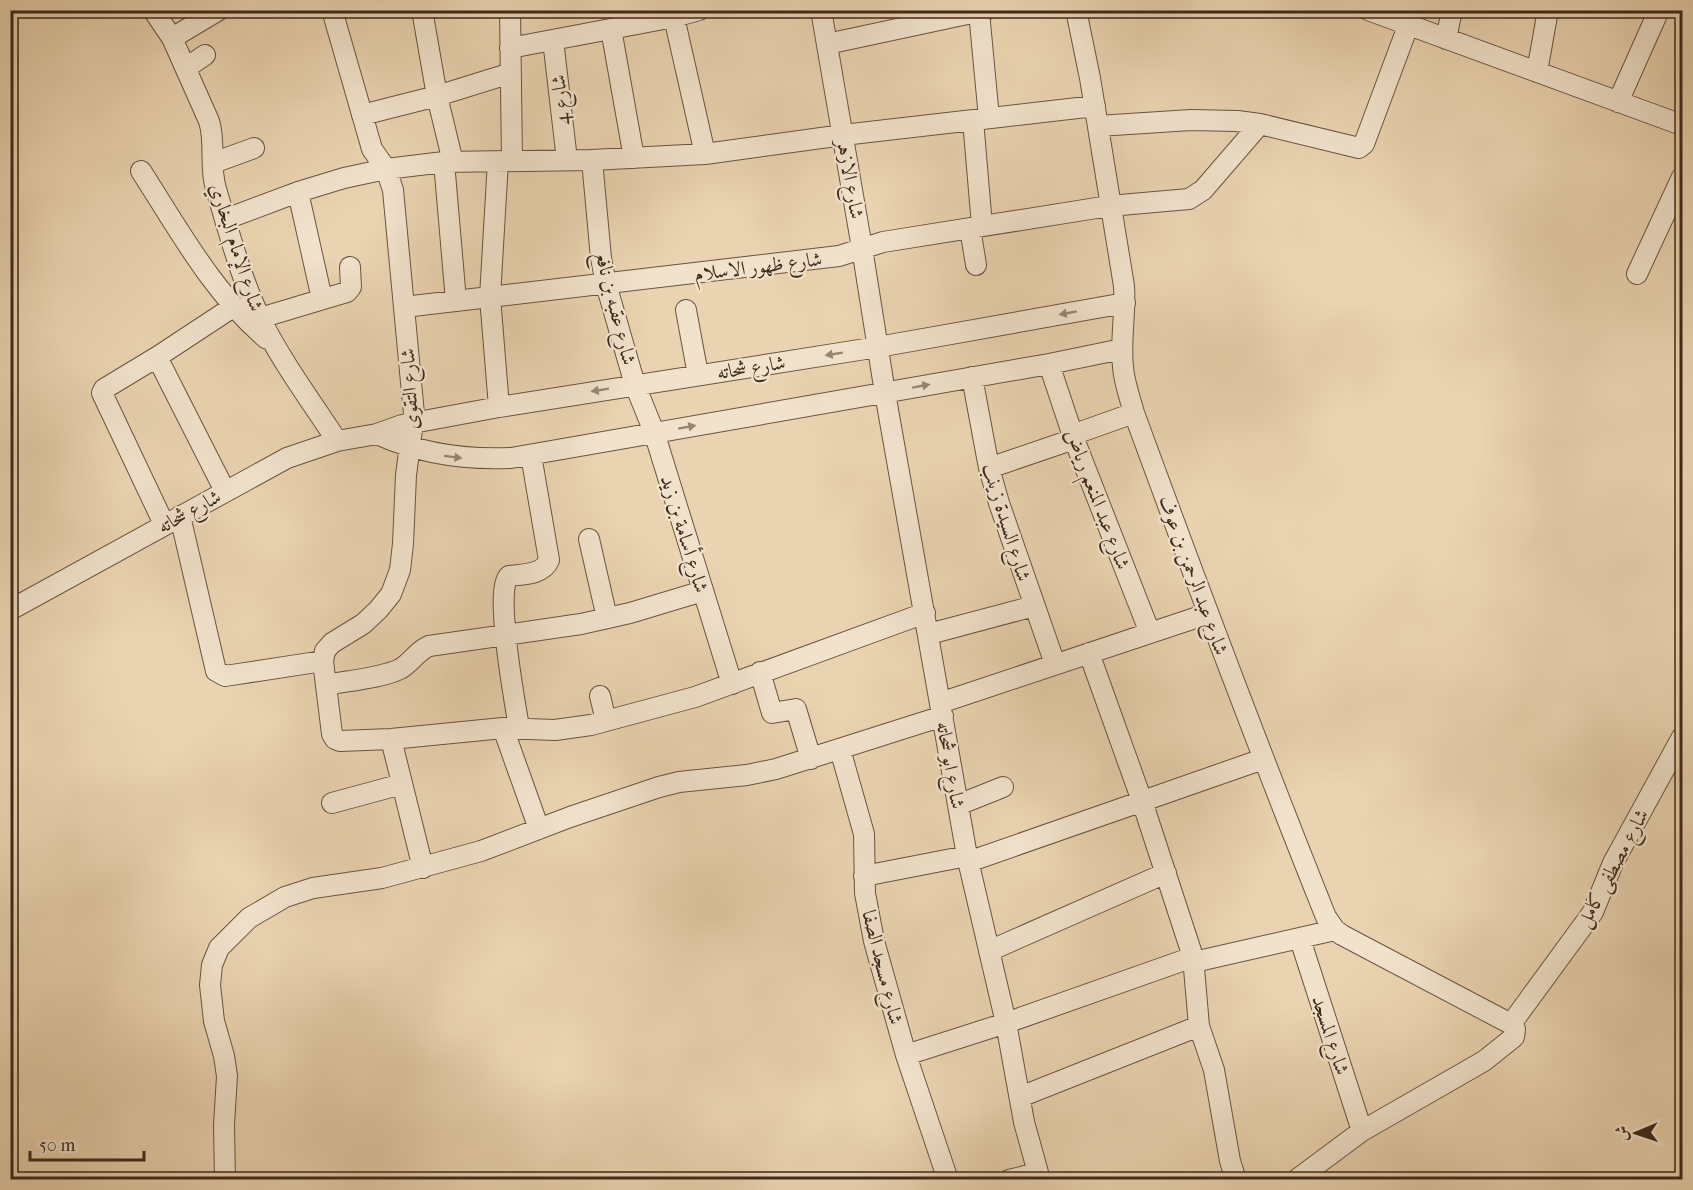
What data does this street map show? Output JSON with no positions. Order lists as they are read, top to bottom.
{
  "streets": {
    "street": [
      "شارع 4",
      "شارع الازهر",
      "شارع الإمام البخاري",
      "شارع ظهور الاسلام",
      "شارع عقبه بن نافع",
      "شارع شحاته",
      "شارع التقوى",
      "شارع عبد المنعم رياض",
      "شارع السيدة زينب",
      "شارع أسامة بن زيد",
      "شارع عبد الرحمن بن عوف",
      "شارع ابو شحاته",
      "شارع مصطفى كامل",
      "شارع مسجد الصفا",
      "شارع المسجد"
    ]
  },
  "crossings": [
    ["شارع الازهر", "شارع ظهور الاسلام"],
    ["شارع الازهر", "شارع شحاته"],
    ["شارع الازهر", "شارع ابو شحاته"],
    ["شارع الإمام البخاري", "شارع شحاته"],
    ["شارع ظهور الاسلام", "شارع عقبه بن نافع"],
    ["شارع ظهور الاسلام", "شارع التقوى"],
    ["شارع ظهور الاسلام", "شارع عبد الرحمن بن عوف"],
    ["شارع عقبه بن نافع", "شارع شحاته"],
    ["شارع عقبه بن نافع", "شارع أسامة بن زيد"],
    ["شارع شحاته", "شارع التقوى"],
    ["شارع شحاته", "شارع أسامة بن زيد"],
    ["شارع شحاته", "شارع عبد الرحمن بن عوف"],
    ["شارع شحاته", "شارع ابو شحاته"],
    ["شارع مصطفى كامل", "شارع المسجد"]
  ],
  "scale_bar": "50 m",
  "north": "left"
}
